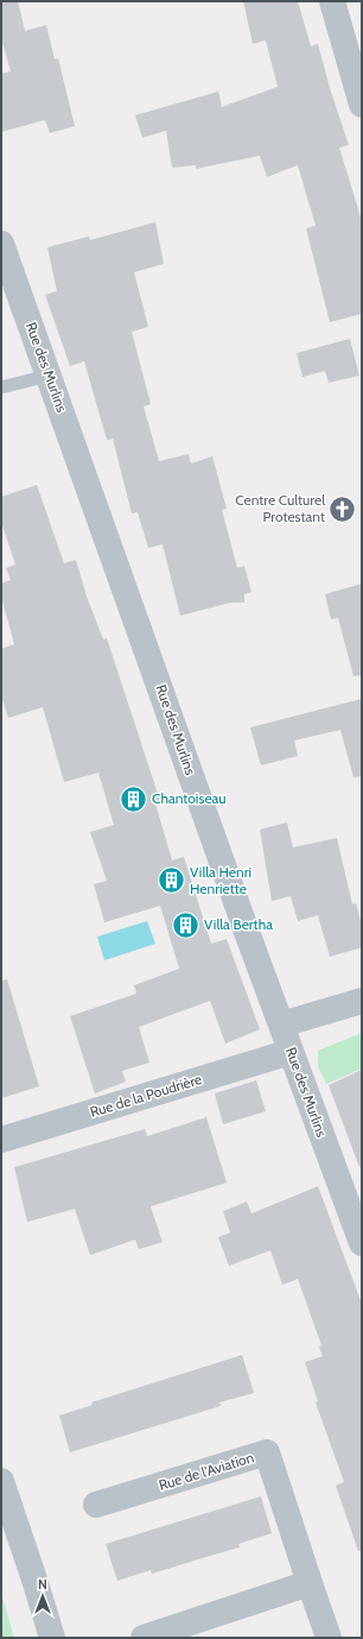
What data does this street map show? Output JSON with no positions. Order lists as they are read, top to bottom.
{
  "streets": {
    "street": ["Rue des Murlins", "Rue de la Poudrière", "Rue de l'Aviation"]
  },
  "crossings": [
    ["Rue des Murlins", "Rue de la Poudrière"]
  ],
  "places": {
    "church": ["Centre Culturel Protestant"],
    "building": ["Chantoiseau", "Villa Henri Henriette", "Villa Bertha"]
  },
  "north": "top"
}
